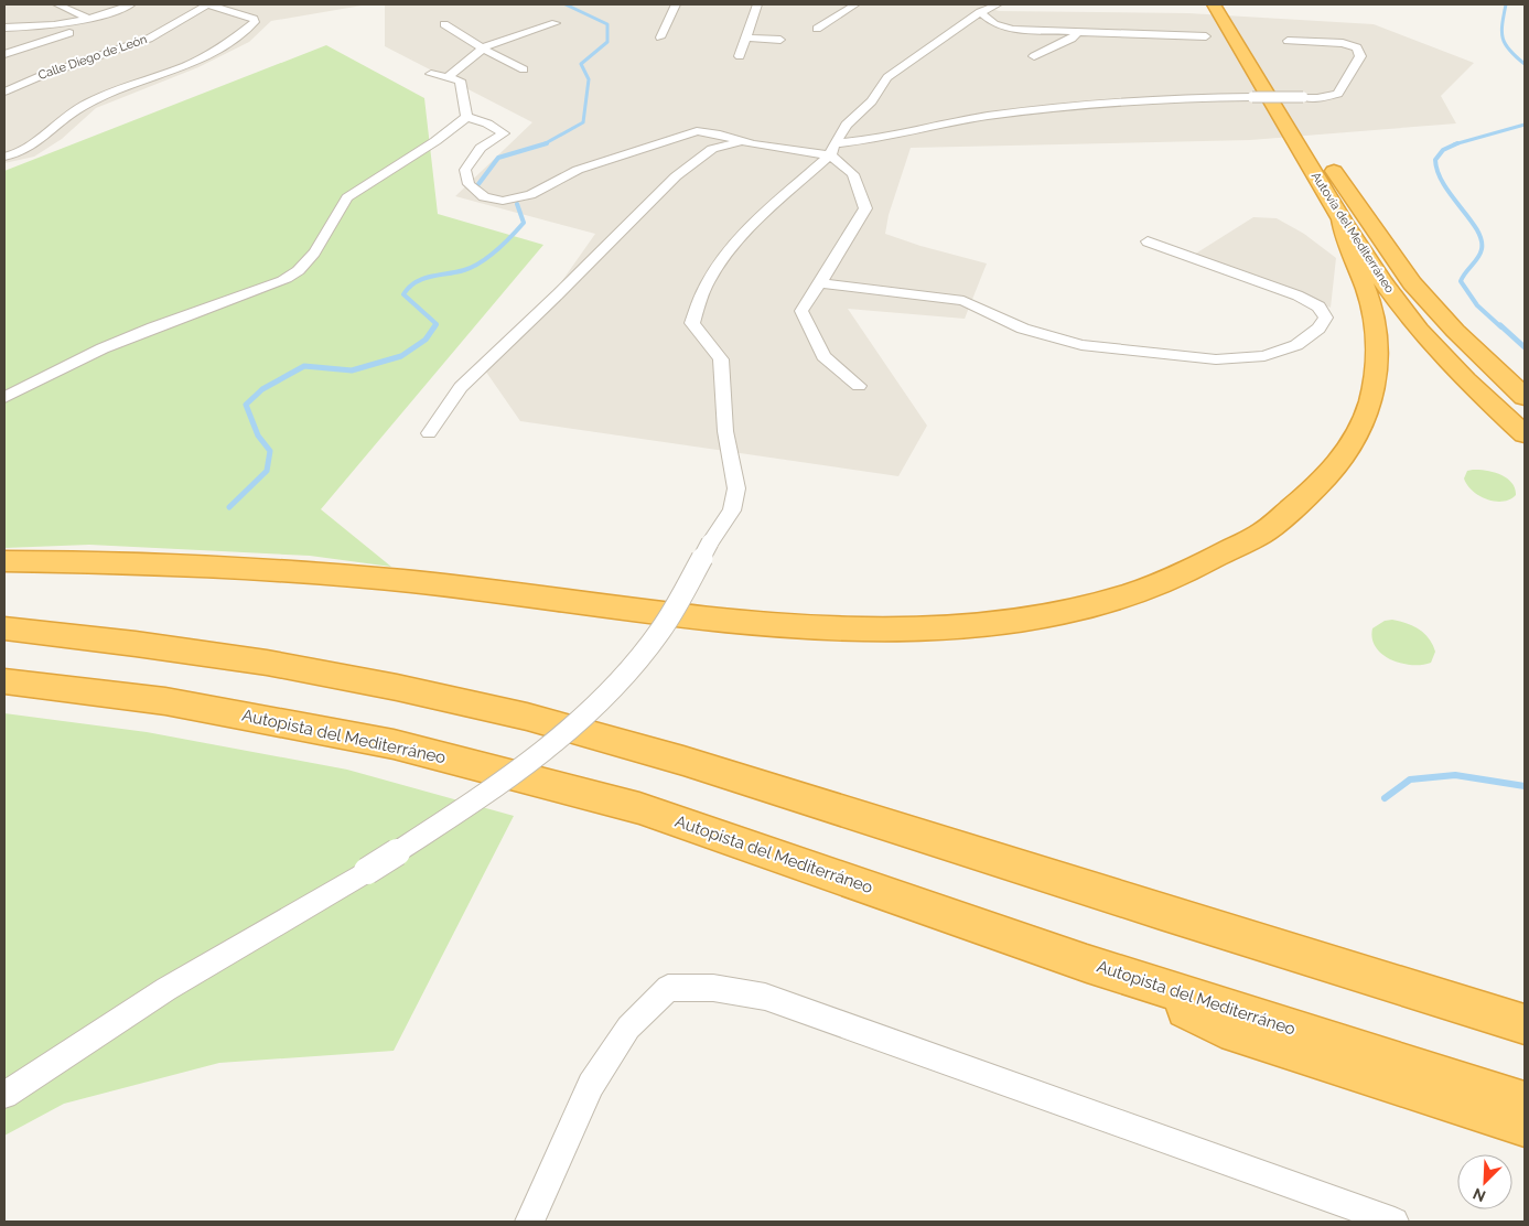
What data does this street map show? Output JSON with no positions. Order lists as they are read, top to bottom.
{
  "streets": {
    "highway": ["Autovía del Mediterráneo", "Autopista del Mediterráneo"],
    "street": ["Calle Diego de León"]
  },
  "north": "bottom left"
}
